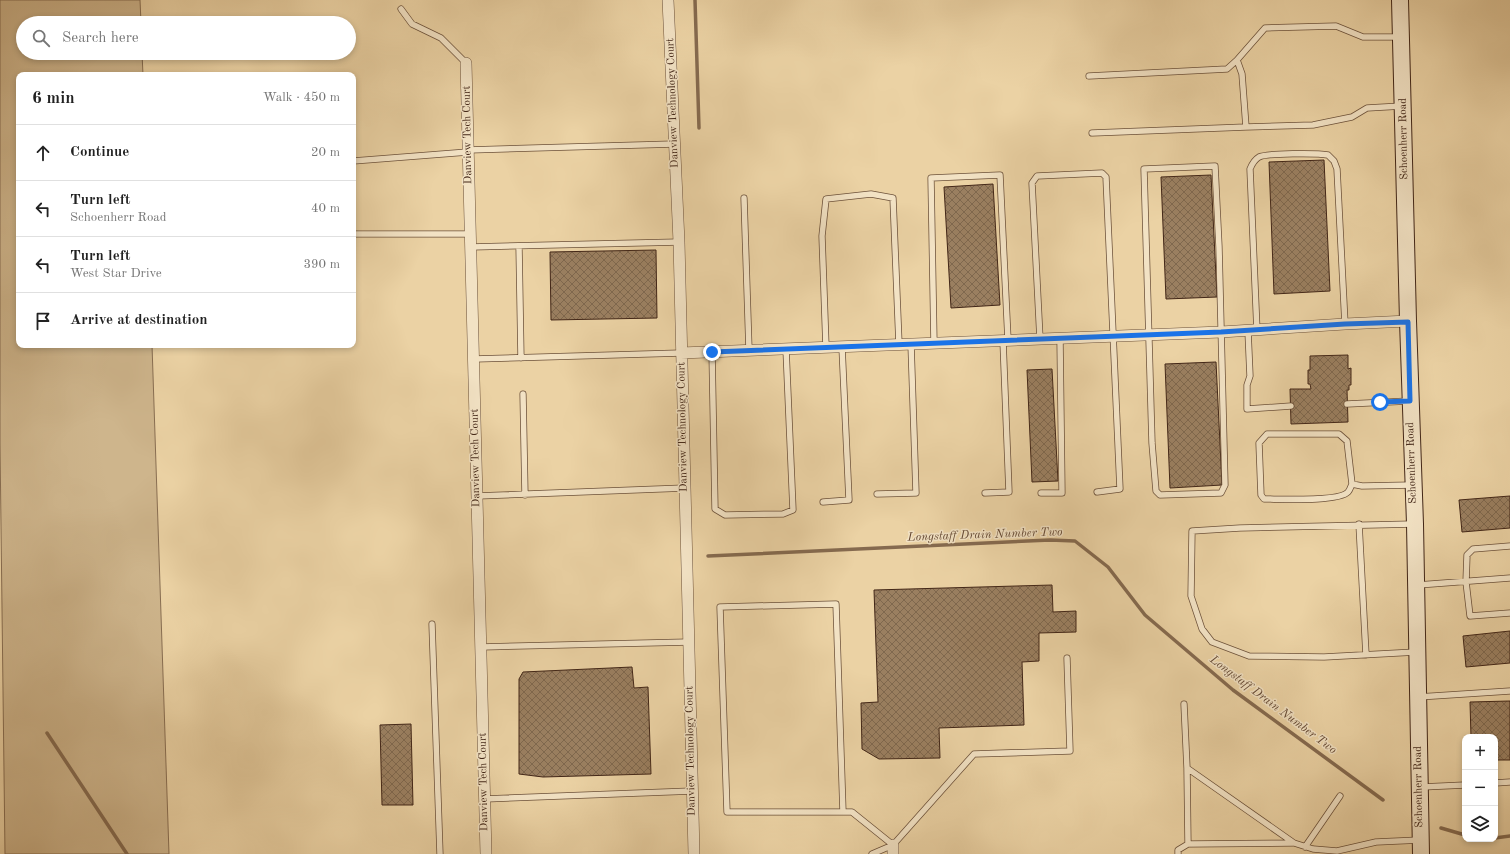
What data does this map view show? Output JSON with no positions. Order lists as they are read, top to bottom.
{
  "streets": {
    "street": ["Danview Technology Court", "Danview Tech Court", "Schoenherr Road"]
  },
  "water": ["Longstaff Drain Number Two"],
  "page": {
    "search": "Search here",
    "heading": ["6 min", "Walk · 450 m"],
    "list": [
      ["Continue", "20 m"],
      ["Turn left", "Schoenherr Road", "40 m"],
      ["Turn left", "West Star Drive", "390 m"],
      "Arrive at destination"
    ],
    "map_buttons": ["+", "−"]
  }
}
